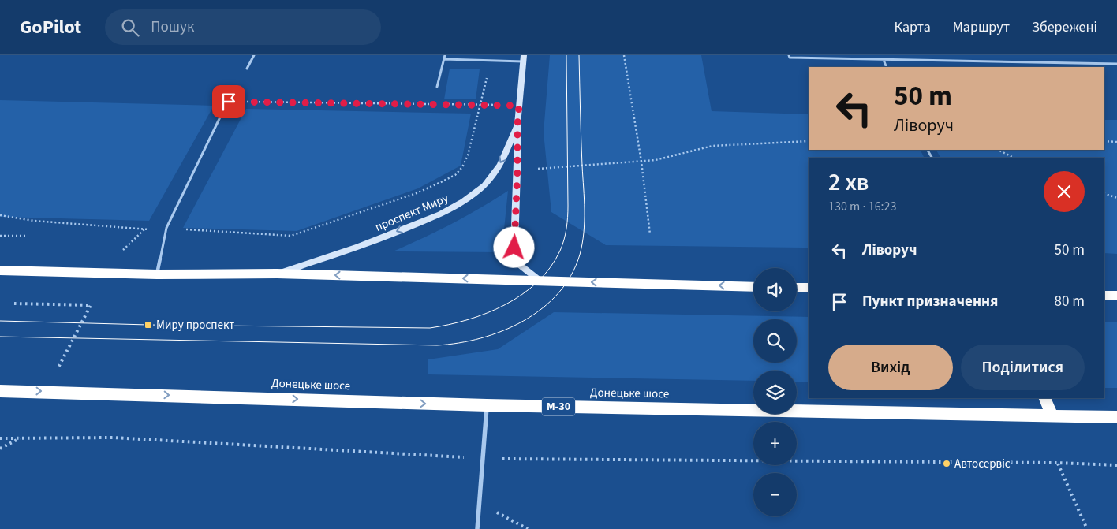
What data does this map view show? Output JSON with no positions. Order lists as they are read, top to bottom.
{
  "streets": {
    "highway": ["Донецьке шосе", "М-30"],
    "street": ["проспект Миру"]
  },
  "one_way": ["проспект Миру", "Донецьке шосе"],
  "places": {
    "transit": ["Миру проспект"],
    "other": ["Автосервіс"]
  },
  "page": {
    "header": "GoPilot",
    "search": "Пошук",
    "nav": ["Карта", "Маршрут", "Збережені"],
    "turn": ["50 m", "Ліворуч"],
    "heading": ["2 хв", "130 m · 16:23"],
    "list": [
      {
        "name": "Ліворуч",
        "value": "50 m"
      },
      {
        "name": "Пункт призначення",
        "value": "80 m"
      }
    ],
    "map_buttons": ["+", "−"],
    "buttons": ["Вихід", "Поділитися"]
  }
}
